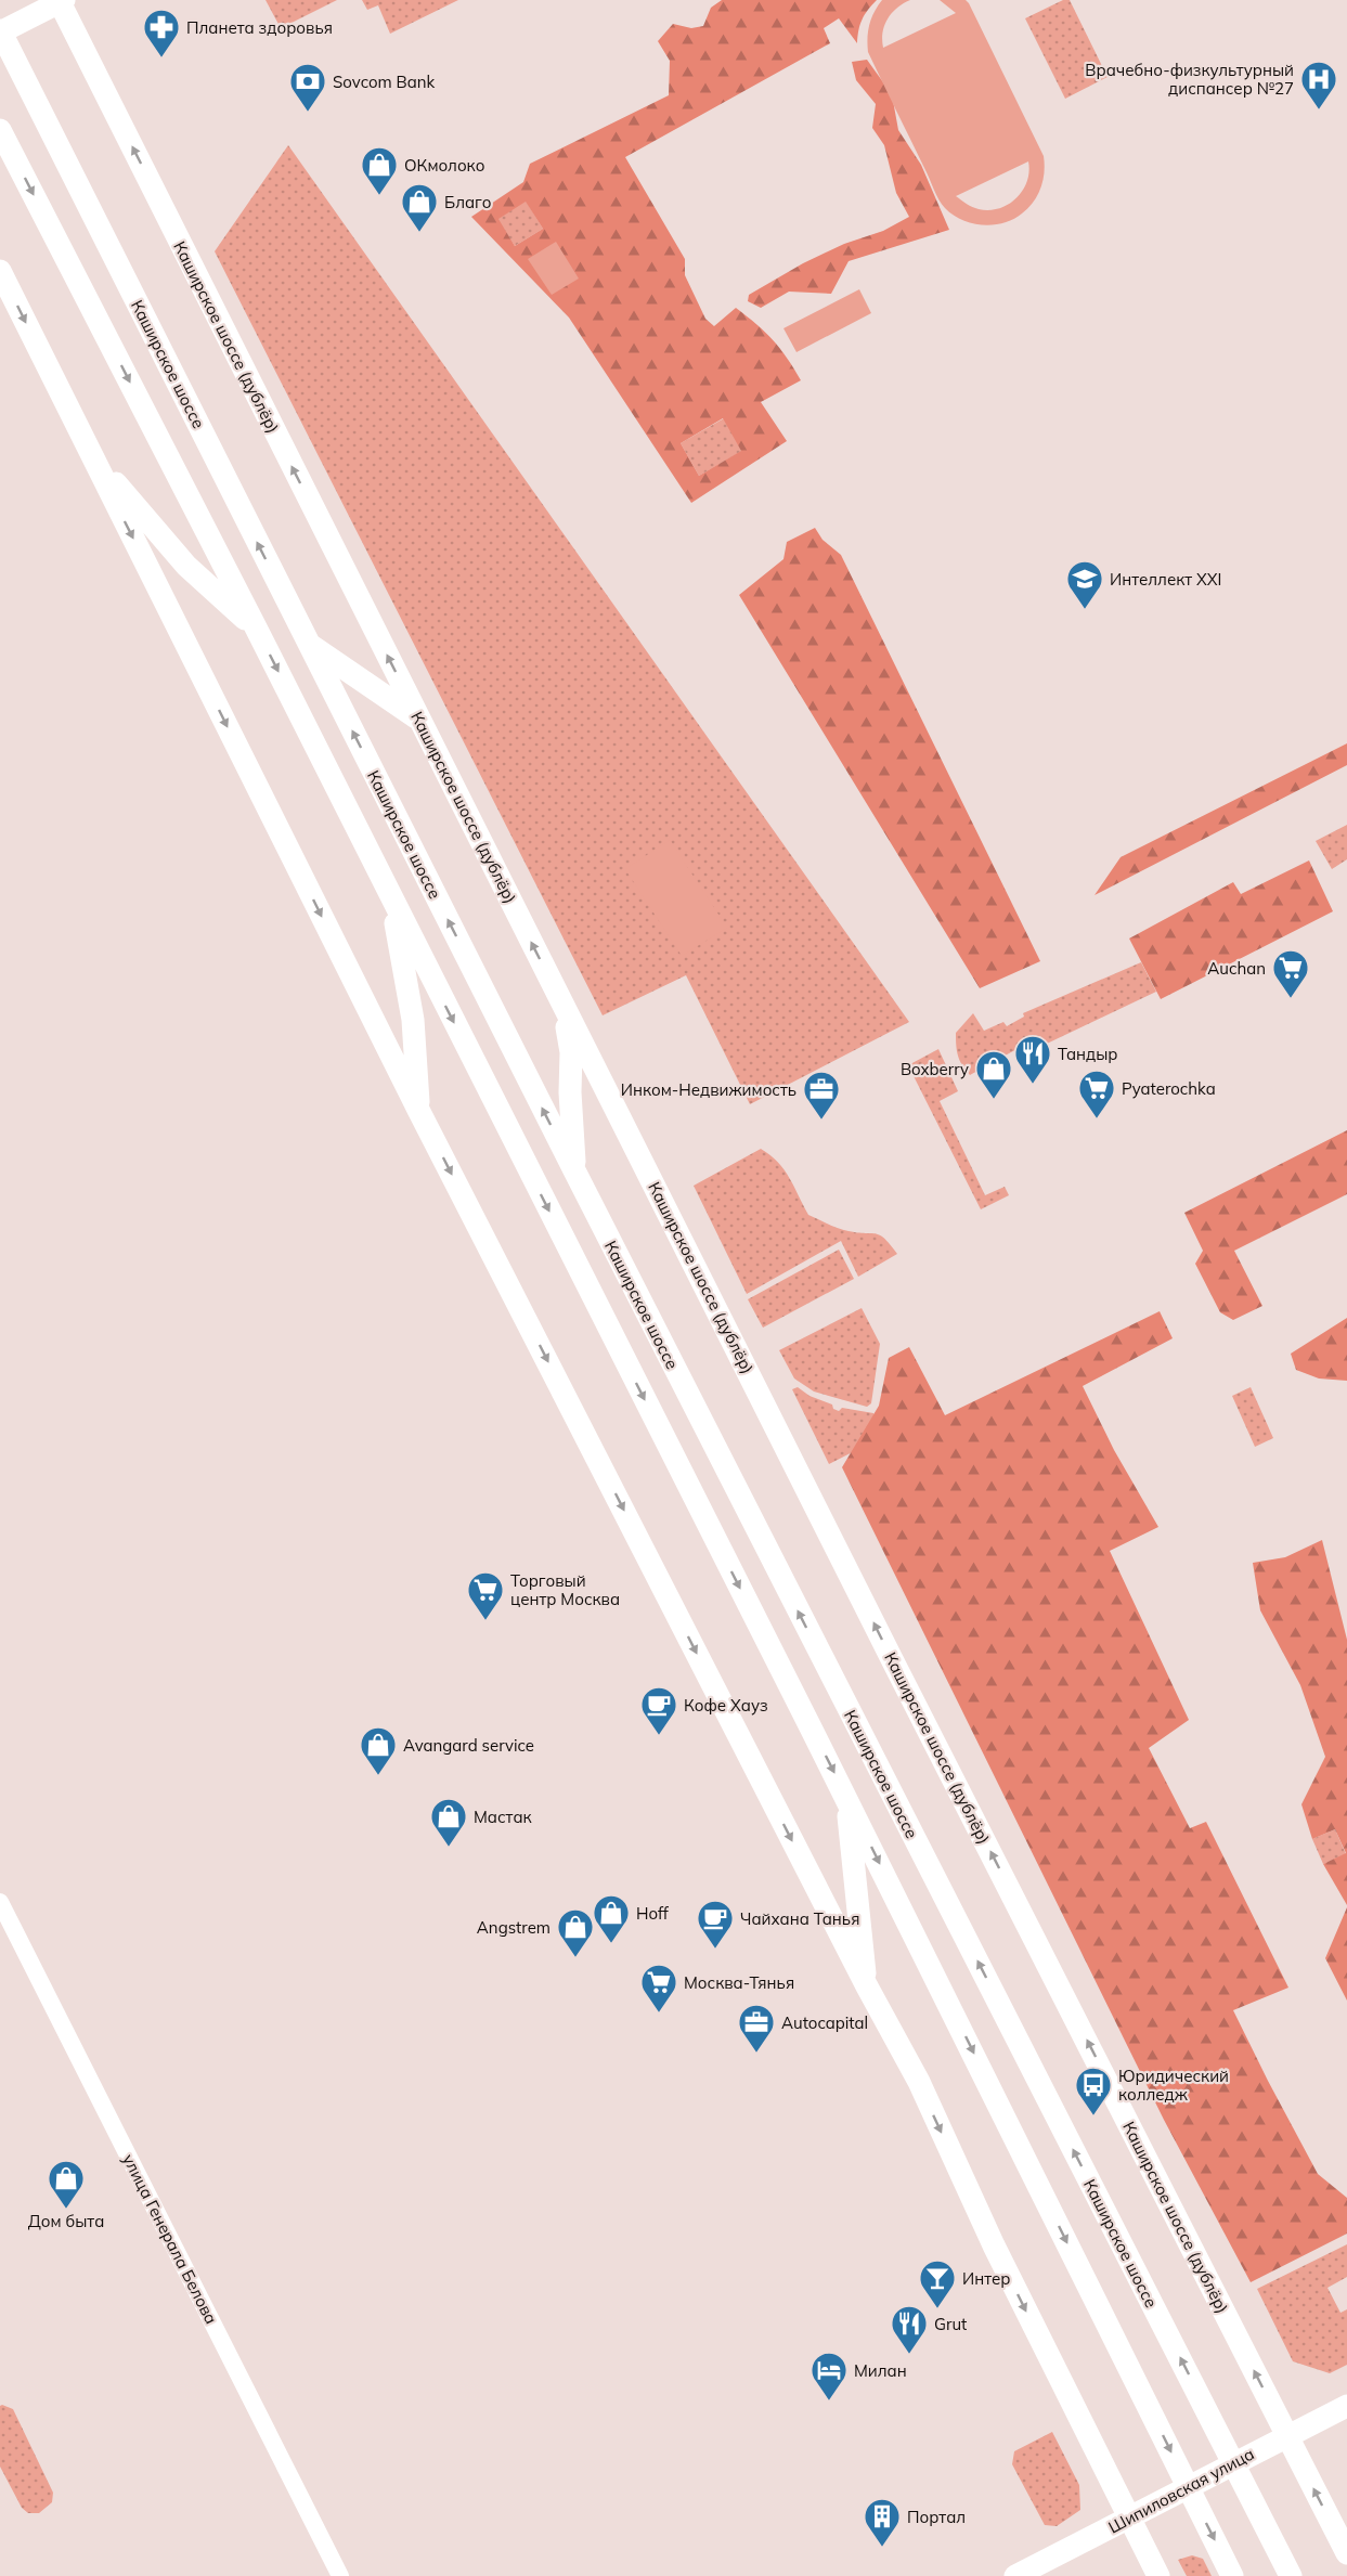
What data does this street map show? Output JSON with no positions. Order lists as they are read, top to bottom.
{
  "streets": {
    "main road": ["Каширское шоссе (дублёр)", "Каширское шоссе", "Шипиловская улица"],
    "street": ["улица Генерала Белова"]
  },
  "crossings": [
    ["Каширское шоссе (дублёр)", "Шипиловская улица"],
    ["Каширское шоссе", "Шипиловская улица"]
  ],
  "places": {
    "pharmacy": ["Планета здоровья"],
    "hospital": ["Врачебно-физкультурный диспансер №27"],
    "bank": ["Sovcom Bank"],
    "shop": [
      "ОКмолоко",
      "Благо",
      "Boxberry",
      "Avangard service",
      "Мастак",
      "Hoff",
      "Angstrem",
      "Дом быта"
    ],
    "school or university": ["Интеллект XXI"],
    "supermarket": [
      "Auchan",
      "Pyaterochka",
      "Торговый центр Москва",
      "Москва-Тянья"
    ],
    "restaurant": ["Тандыр", "Grut"],
    "office": ["Инком-Недвижимость", "Autocapital"],
    "cafe": ["Кофе Хауз", "Чайхана Танья"],
    "bus stop": ["Юридический колледж"],
    "bar": ["Интер"],
    "hotel": ["Милан"],
    "building": ["Портал"]
  }
}
